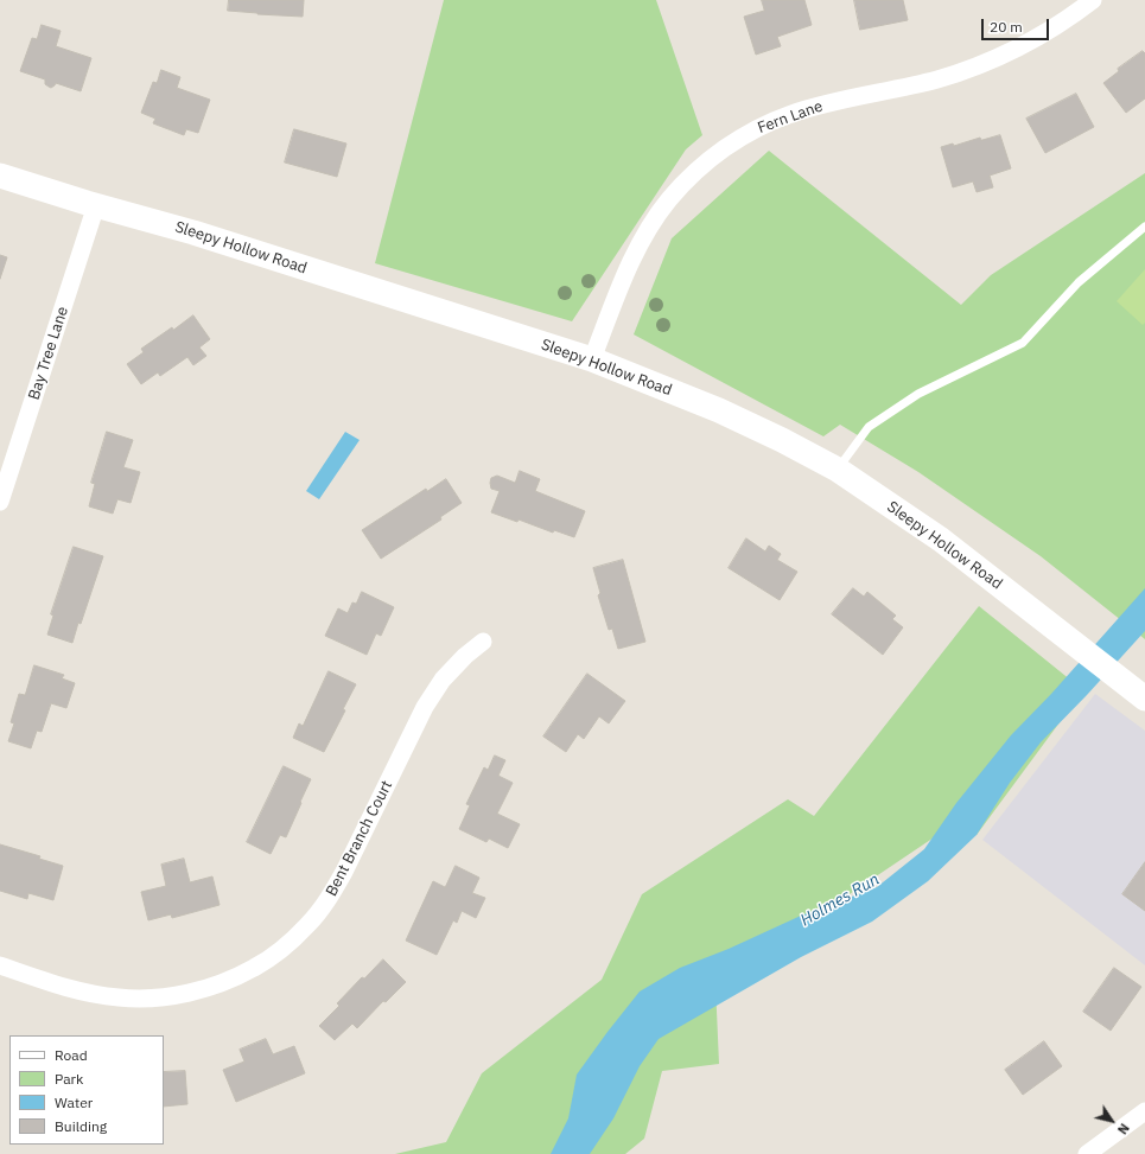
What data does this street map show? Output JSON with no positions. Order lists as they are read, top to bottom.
{
  "streets": {
    "main road": ["Sleepy Hollow Road"],
    "street": ["Fern Lane", "Bay Tree Lane", "Bent Branch Court"]
  },
  "crossings": [
    ["Fern Lane", "Sleepy Hollow Road"],
    ["Sleepy Hollow Road", "Bay Tree Lane"]
  ],
  "water": ["Holmes Run"],
  "legend": [
    "Road",
    "Park",
    "Water",
    "Building"
  ],
  "scale_bar": "20 m",
  "north": "bottom right"
}
